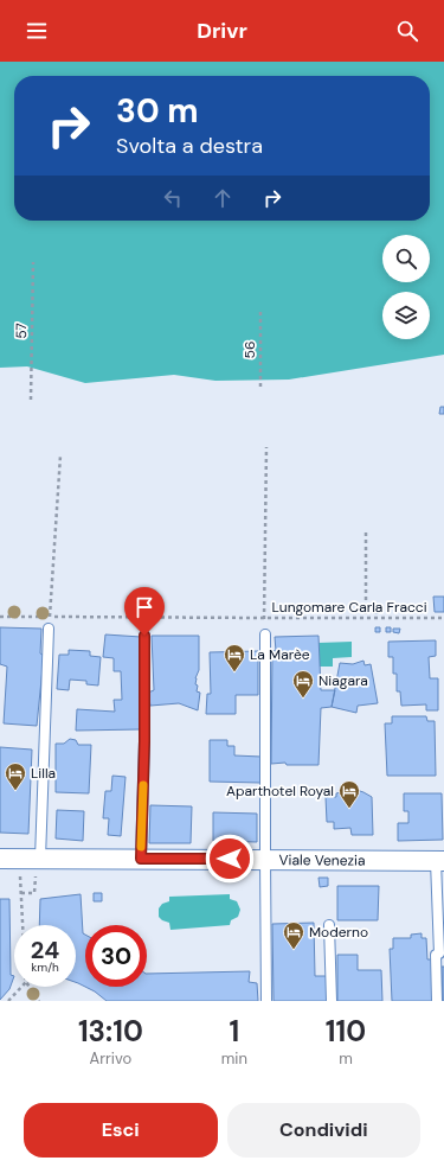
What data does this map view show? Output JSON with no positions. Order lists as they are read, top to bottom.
{
  "streets": {
    "street": ["Viale Venezia"],
    "path": ["57", "56", "Lungomare Carla Fracci"]
  },
  "places": {
    "hotel": [
      "La Marèe",
      "Niagara",
      "Lilla",
      "Aparthotel Royal",
      "Moderno"
    ]
  },
  "page": {
    "header": "Drivr",
    "turn": ["30 m", "Svolta a destra"],
    "speed": "24 km/h",
    "limit": "30",
    "eta": [
      "13:10",
      "Arrivo",
      "1",
      "min",
      "110",
      "m"
    ],
    "buttons": ["Esci", "Condividi"]
  }
}
